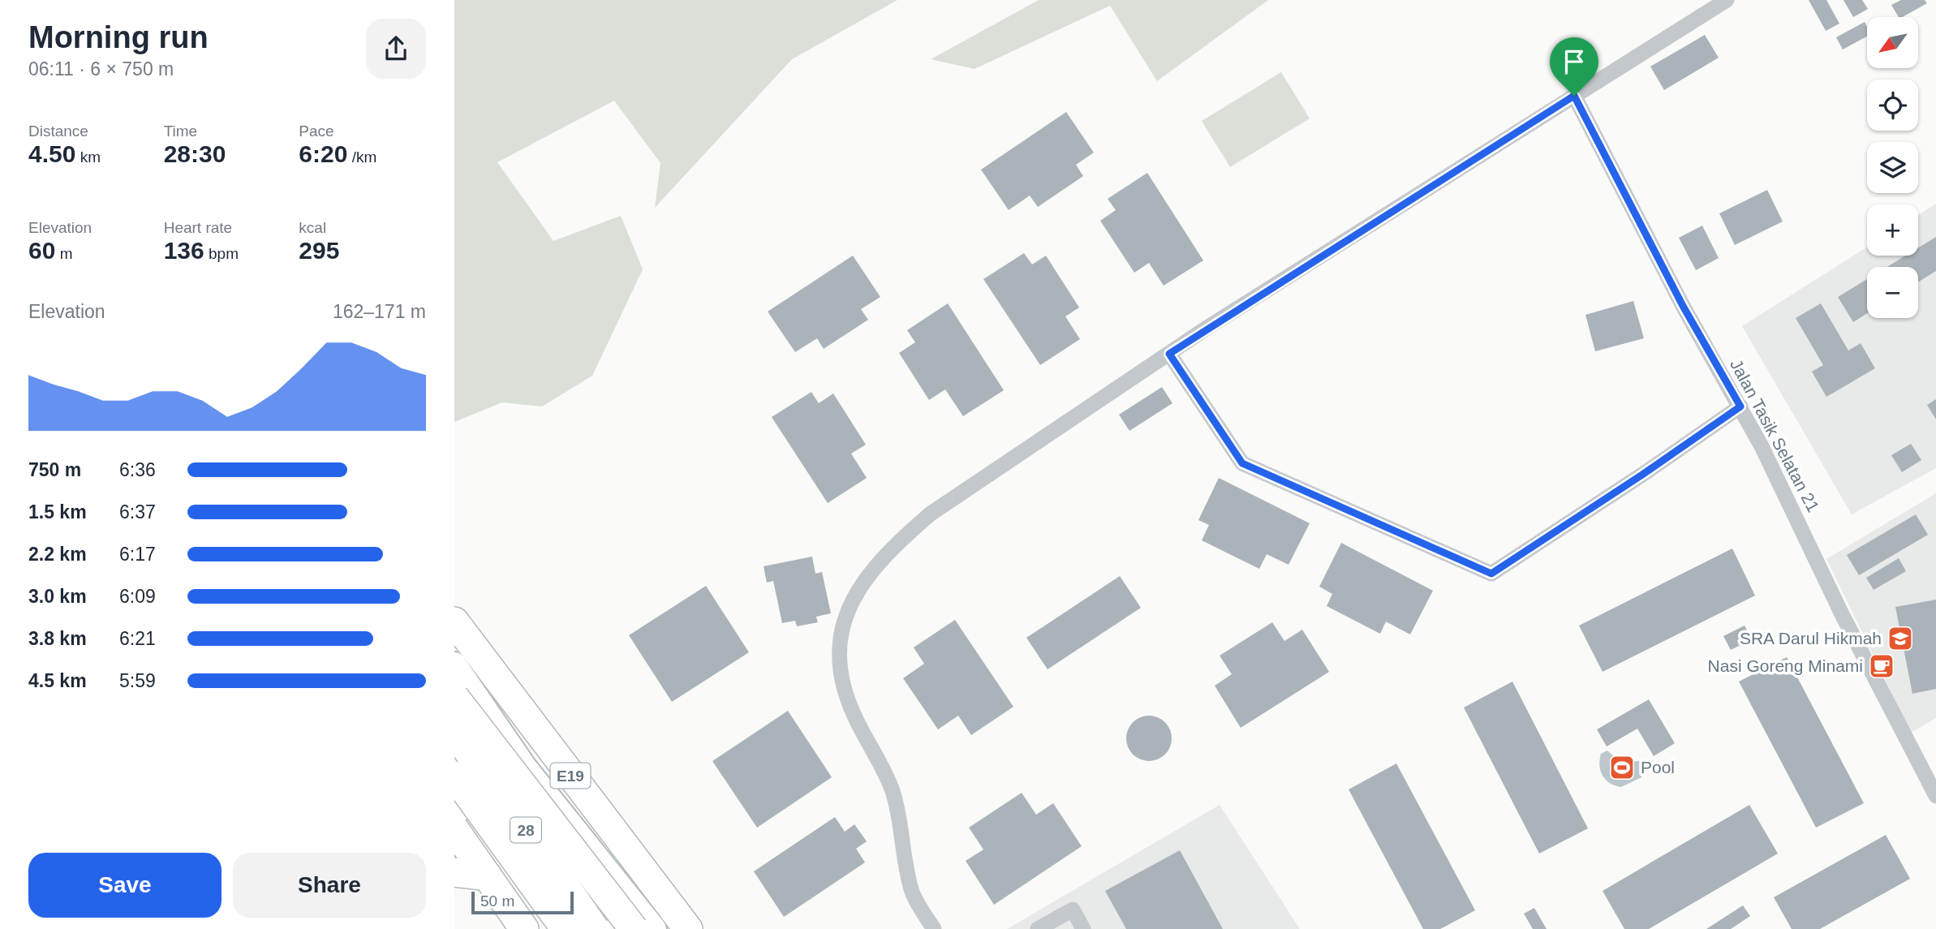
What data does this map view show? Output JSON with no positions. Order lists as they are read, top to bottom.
{
  "streets": {
    "highway": ["E19", "28"],
    "street": ["Jalan Tasik Selatan 21"]
  },
  "places": {
    "school or university": ["SRA Darul Hikmah"],
    "cafe": ["Nasi Goreng Minami"],
    "sports": ["Pool"]
  },
  "scale_bar": "50 m",
  "north": "bottom left",
  "page": {
    "heading": ["Morning run", "06:11 · 6 × 750 m"],
    "map_buttons": ["+", "−"],
    "stats": [
      ["Distance", "4.50 km"],
      ["Time", "28:30"],
      ["Pace", "6:20 /km"],
      ["Elevation", "60 m"],
      ["Heart rate", "136 bpm"],
      ["kcal", "295"]
    ],
    "chart": ["Elevation", "162–171 m"],
    "list": [
      {
        "name": "750 m",
        "note": "6:36"
      },
      {
        "name": "1.5 km",
        "note": "6:37"
      },
      {
        "name": "2.2 km",
        "note": "6:17"
      },
      {
        "name": "3.0 km",
        "note": "6:09"
      },
      {
        "name": "3.8 km",
        "note": "6:21"
      },
      {
        "name": "4.5 km",
        "note": "5:59"
      }
    ],
    "buttons": ["Save", "Share"],
    "scale": "50 m"
  }
}
